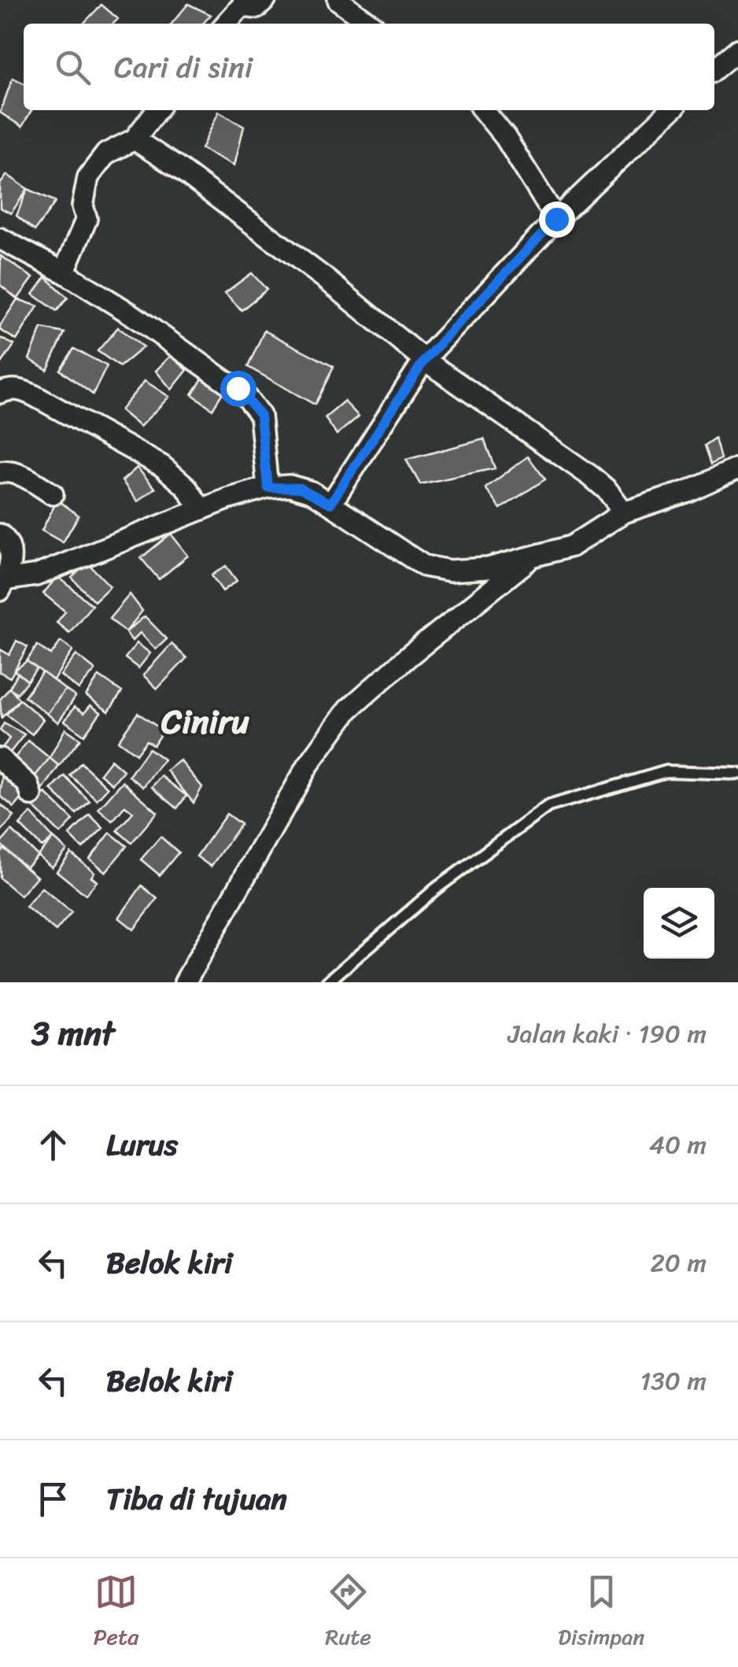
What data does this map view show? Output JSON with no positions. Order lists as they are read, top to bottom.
{
  "districts": ["Ciniru"],
  "page": {
    "search": "Cari di sini",
    "heading": ["3 mnt", "Jalan kaki · 190 m"],
    "list": [
      ["Lurus", "40 m"],
      ["Belok kiri", "20 m"],
      ["Belok kiri", "130 m"],
      "Tiba di tujuan"
    ],
    "nav": ["Peta", "Rute", "Disimpan"]
  }
}
